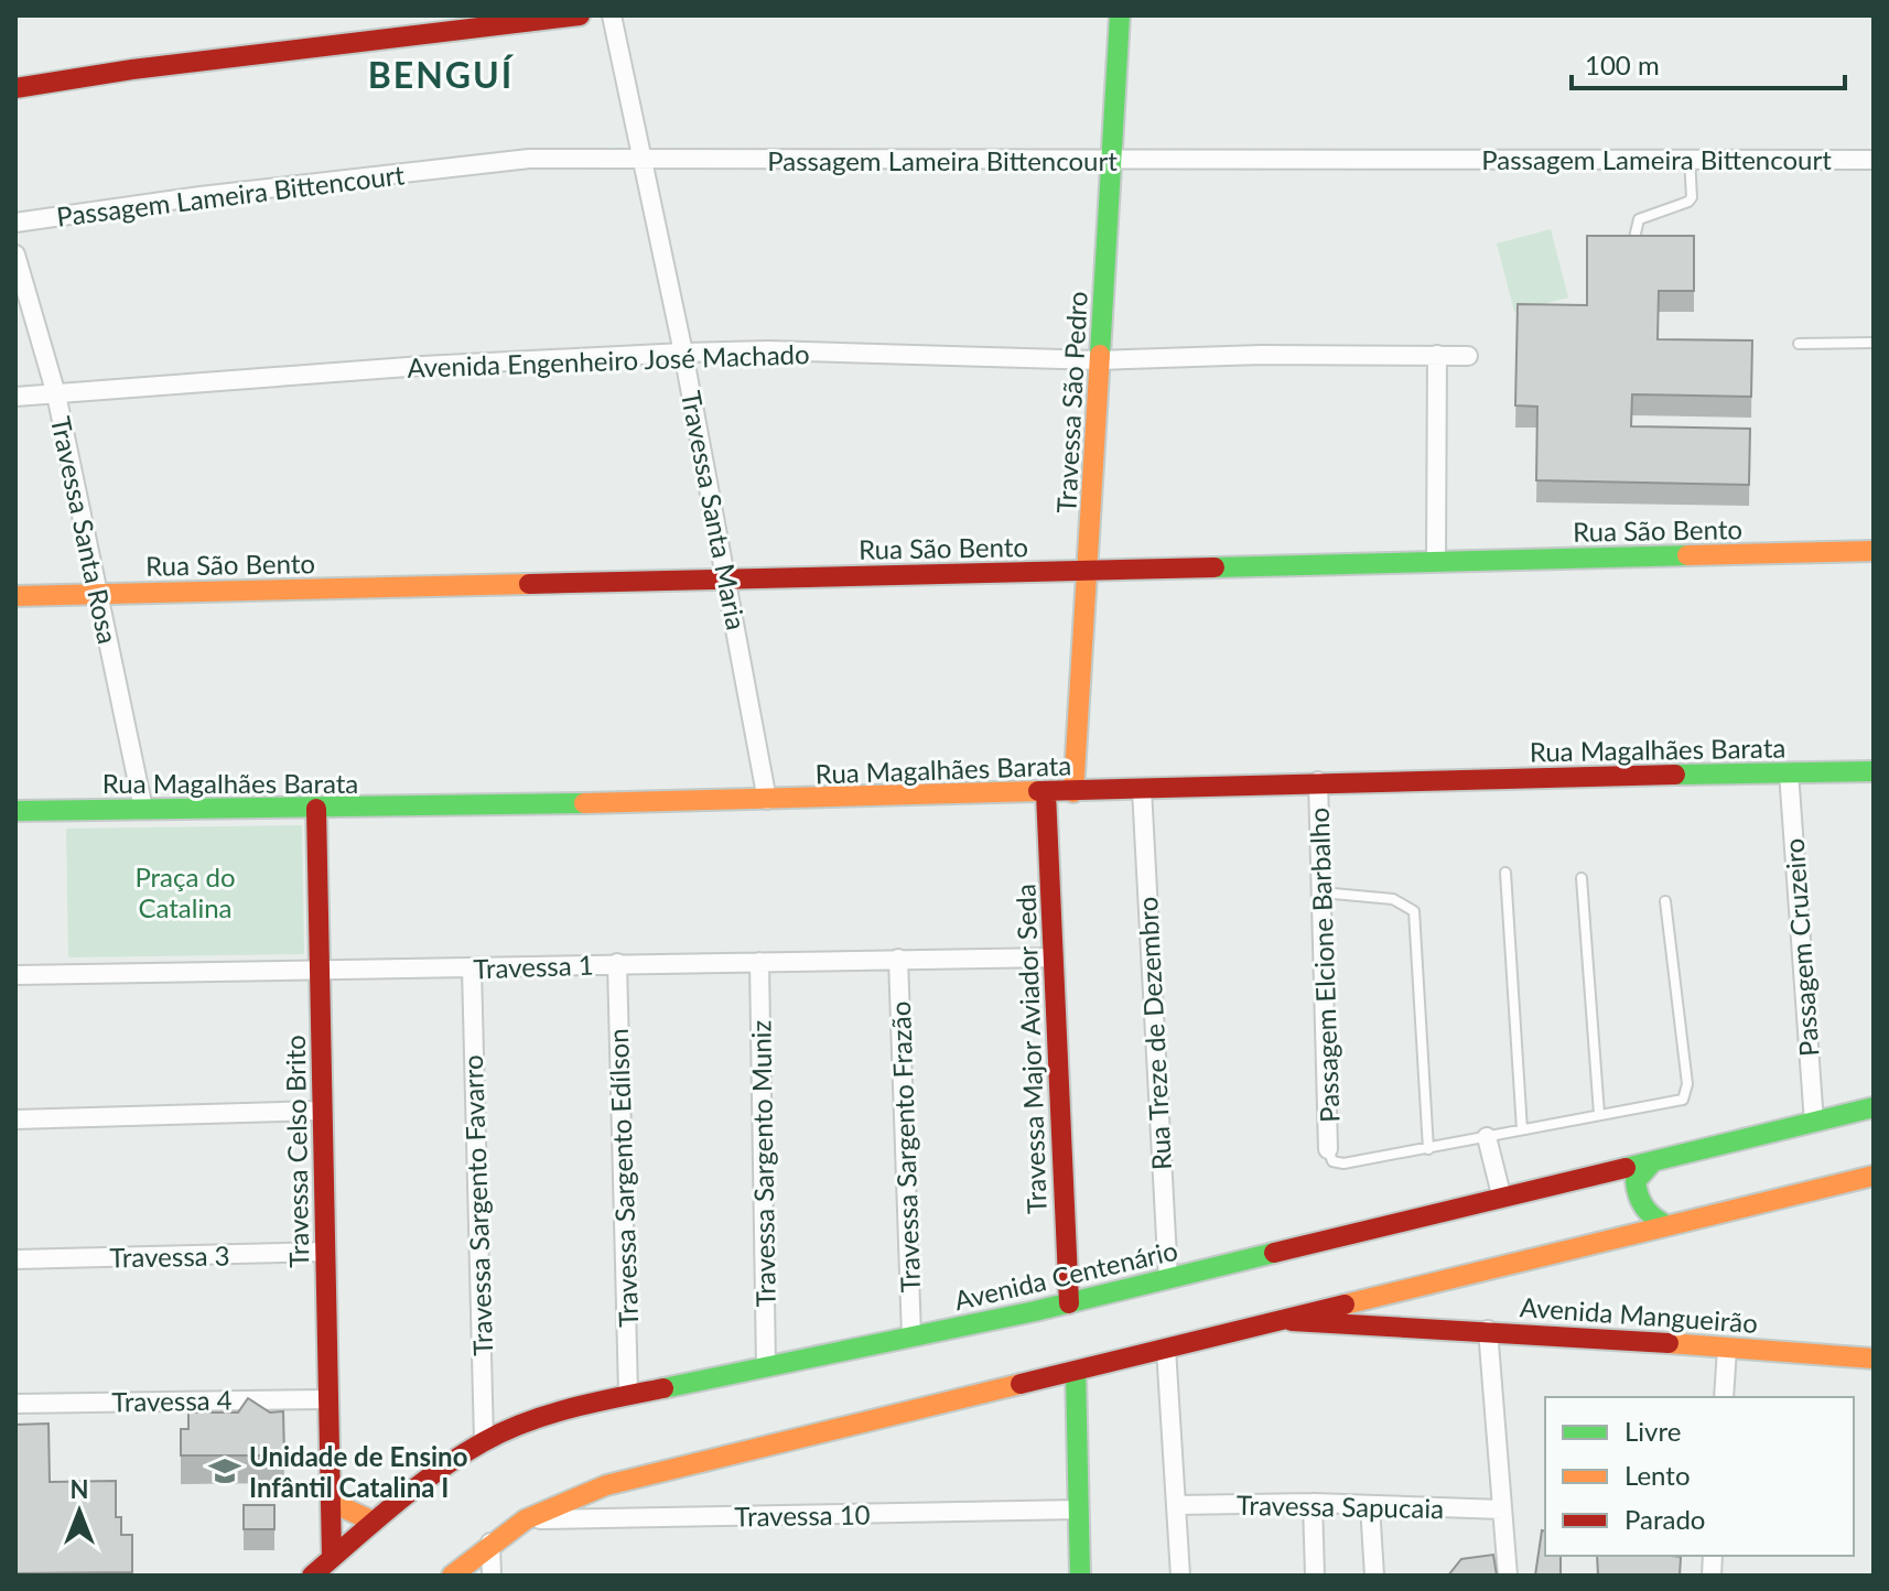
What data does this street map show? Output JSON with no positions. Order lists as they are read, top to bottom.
{
  "streets": {
    "street": [
      "Passagem Lameira Bittencourt",
      "Avenida Engenheiro José Machado",
      "Travessa São Pedro",
      "Travessa Santa Maria",
      "Travessa Santa Rosa",
      "Rua São Bento",
      "Rua Magalhães Barata",
      "Passagem Cruzeiro",
      "Passagem Elcione Barbalho",
      "Travessa 1",
      "Rua Treze de Dezembro",
      "Travessa Major Aviador Seda",
      "Travessa Sargento Frazão",
      "Travessa Celso Brito",
      "Travessa Sargento Muniz",
      "Travessa Sargento Edílson",
      "Travessa Sargento Favarro",
      "Travessa 3",
      "Avenida Centenário",
      "Avenida Mangueirão",
      "Travessa 4",
      "Travessa Sapucaia",
      "Travessa 10"
    ]
  },
  "crossings": [
    ["Passagem Lameira Bittencourt", "Travessa São Pedro"],
    ["Passagem Lameira Bittencourt", "Travessa Santa Maria"],
    ["Avenida Engenheiro José Machado", "Travessa São Pedro"],
    ["Avenida Engenheiro José Machado", "Travessa Santa Maria"],
    ["Avenida Engenheiro José Machado", "Travessa Santa Rosa"],
    ["Travessa São Pedro", "Rua São Bento"],
    ["Travessa São Pedro", "Rua Magalhães Barata"],
    ["Travessa Santa Maria", "Rua São Bento"],
    ["Travessa Santa Maria", "Rua Magalhães Barata"],
    ["Travessa Santa Rosa", "Rua São Bento"],
    ["Travessa Santa Rosa", "Rua Magalhães Barata"],
    ["Rua Magalhães Barata", "Passagem Cruzeiro"],
    ["Rua Magalhães Barata", "Passagem Elcione Barbalho"],
    ["Rua Magalhães Barata", "Rua Treze de Dezembro"],
    ["Rua Magalhães Barata", "Travessa Major Aviador Seda"],
    ["Rua Magalhães Barata", "Travessa Celso Brito"],
    ["Passagem Cruzeiro", "Avenida Centenário"],
    ["Travessa 1", "Travessa Major Aviador Seda"],
    ["Travessa 1", "Travessa Sargento Frazão"],
    ["Travessa 1", "Travessa Celso Brito"],
    ["Travessa 1", "Travessa Sargento Muniz"],
    ["Travessa 1", "Travessa Sargento Edílson"],
    ["Travessa 1", "Travessa Sargento Favarro"],
    ["Rua Treze de Dezembro", "Avenida Centenário"],
    ["Travessa Major Aviador Seda", "Avenida Centenário"],
    ["Travessa Sargento Frazão", "Avenida Centenário"],
    ["Travessa Celso Brito", "Travessa 3"],
    ["Travessa Celso Brito", "Avenida Centenário"],
    ["Travessa Celso Brito", "Travessa 4"],
    ["Travessa Sargento Muniz", "Avenida Centenário"],
    ["Travessa Sargento Edílson", "Avenida Centenário"],
    ["Travessa Sargento Favarro", "Avenida Centenário"]
  ],
  "districts": ["BENGUÍ"],
  "parks": ["Praça do Catalina"],
  "places": {
    "school or university": ["Unidade de Ensino Infântil Catalina I"]
  },
  "legend": ["Livre", "Lento", "Parado"],
  "scale_bar": "100 m",
  "north": "top"
}
